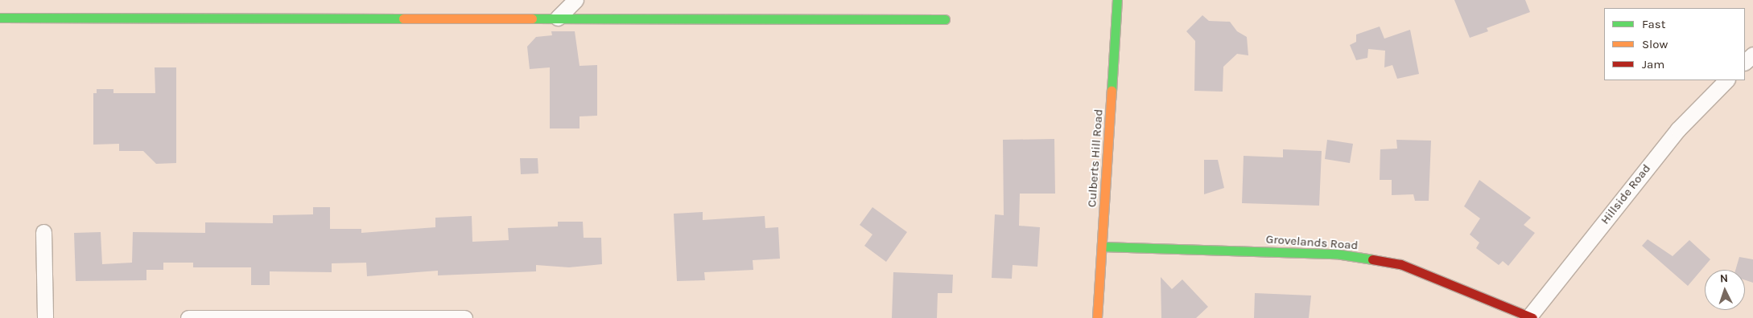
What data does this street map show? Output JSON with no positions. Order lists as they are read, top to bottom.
{
  "streets": {
    "street": ["Culberts Hill Road", "Hillside Road", "Grovelands Road"]
  },
  "crossings": [
    ["Culberts Hill Road", "Grovelands Road"],
    ["Hillside Road", "Grovelands Road"]
  ],
  "legend": ["Fast", "Slow", "Jam"],
  "north": "top"
}
